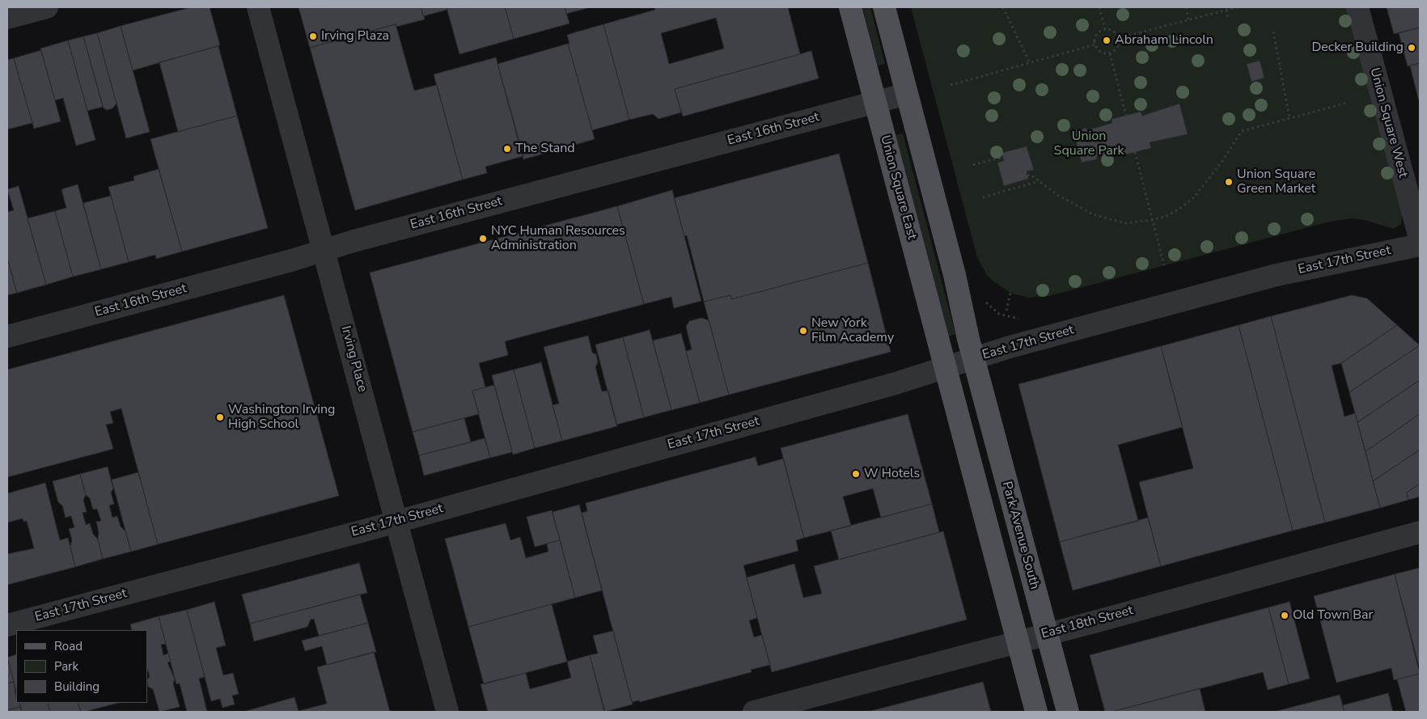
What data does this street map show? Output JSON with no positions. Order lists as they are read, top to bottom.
{
  "streets": {
    "main road": ["Union Square East", "Park Avenue South"],
    "street": [
      "Union Square West",
      "East 16th Street",
      "East 17th Street",
      "Irving Place",
      "East 18th Street"
    ]
  },
  "crossings": [
    ["East 16th Street", "Union Square East"],
    ["East 16th Street", "Irving Place"],
    ["Union Square East", "East 17th Street"],
    ["East 17th Street", "Irving Place"],
    ["East 17th Street", "Park Avenue South"],
    ["Park Avenue South", "East 18th Street"]
  ],
  "parks": ["Union Square Park"],
  "places": [
    "Irving Plaza",
    "Abraham Lincoln",
    "Decker Building",
    "The Stand",
    "Union Square Green Market",
    "NYC Human Resources Administration",
    "New York Film Academy",
    "Washington Irving High School",
    "W Hotels",
    "Old Town Bar"
  ],
  "legend": ["Road", "Park", "Building"]
}
